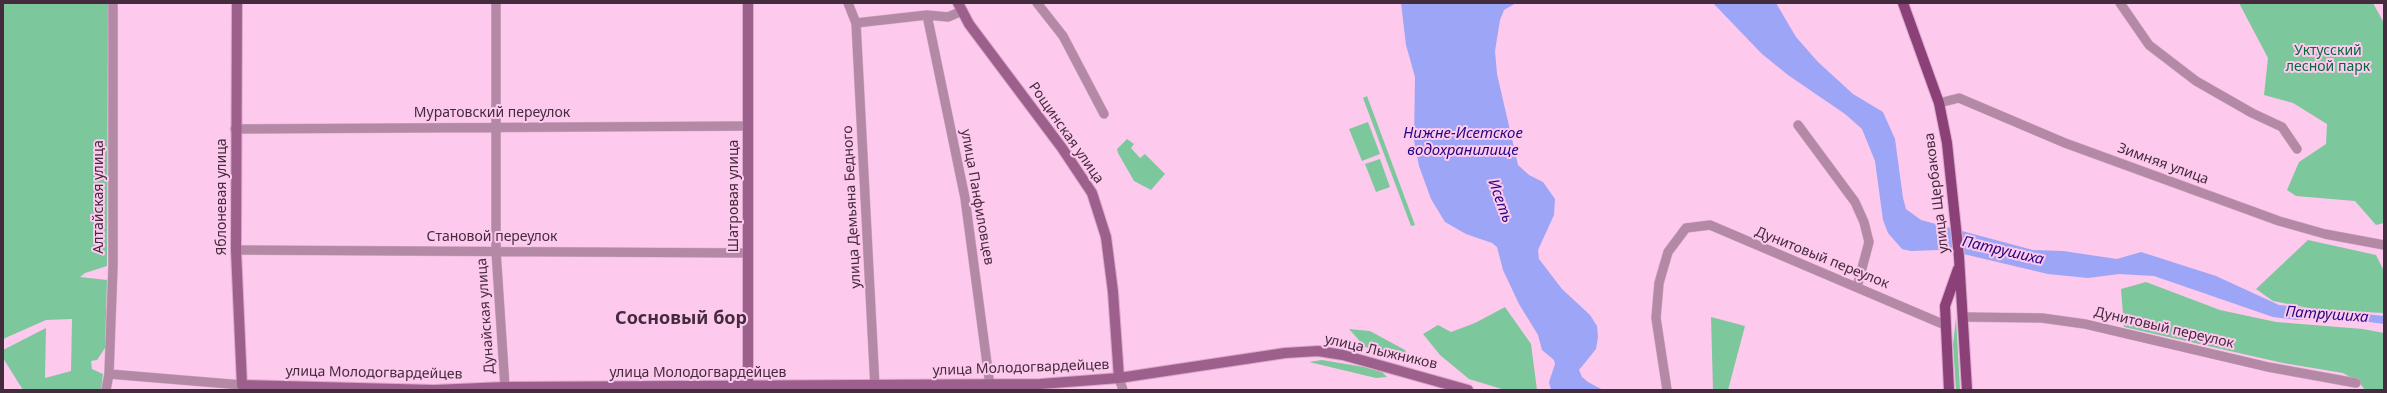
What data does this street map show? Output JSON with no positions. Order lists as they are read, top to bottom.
{
  "streets": {
    "main road": ["улица Щербакова"],
    "street": [
      "Муратовский переулок",
      "Рощинская улица",
      "Зимняя улица",
      "Шатровая улица",
      "Алтайская улица",
      "Яблоневая улица",
      "улица Панфиловцев",
      "улица Демьяна Бедного",
      "Становой переулок",
      "Дунитовый переулок",
      "Дунайская улица",
      "улица Лыжников",
      "улица Молодогвардейцев"
    ]
  },
  "crossings": [
    ["Муратовский переулок", "Шатровая улица"],
    ["Муратовский переулок", "Яблоневая улица"],
    ["Муратовский переулок", "Дунайская улица"],
    ["Рощинская улица", "улица Молодогвардейцев"],
    ["Зимняя улица", "улица Щербакова"],
    ["улица Щербакова", "Дунитовый переулок"],
    ["Шатровая улица", "Становой переулок"],
    ["Шатровая улица", "улица Молодогвардейцев"],
    ["Алтайская улица", "улица Молодогвардейцев"],
    ["Яблоневая улица", "Становой переулок"],
    ["Яблоневая улица", "улица Молодогвардейцев"],
    ["улица Панфиловцев", "улица Молодогвардейцев"],
    ["улица Демьяна Бедного", "улица Молодогвардейцев"],
    ["Становой переулок", "Дунайская улица"],
    ["Дунайская улица", "улица Молодогвардейцев"],
    ["улица Лыжников", "улица Молодогвардейцев"]
  ],
  "districts": ["Сосновый бор"],
  "water": ["Нижне-Исетское водохранилище", "Исеть", "Патрушиха"],
  "parks": ["Уктусский лесной парк"]
}
